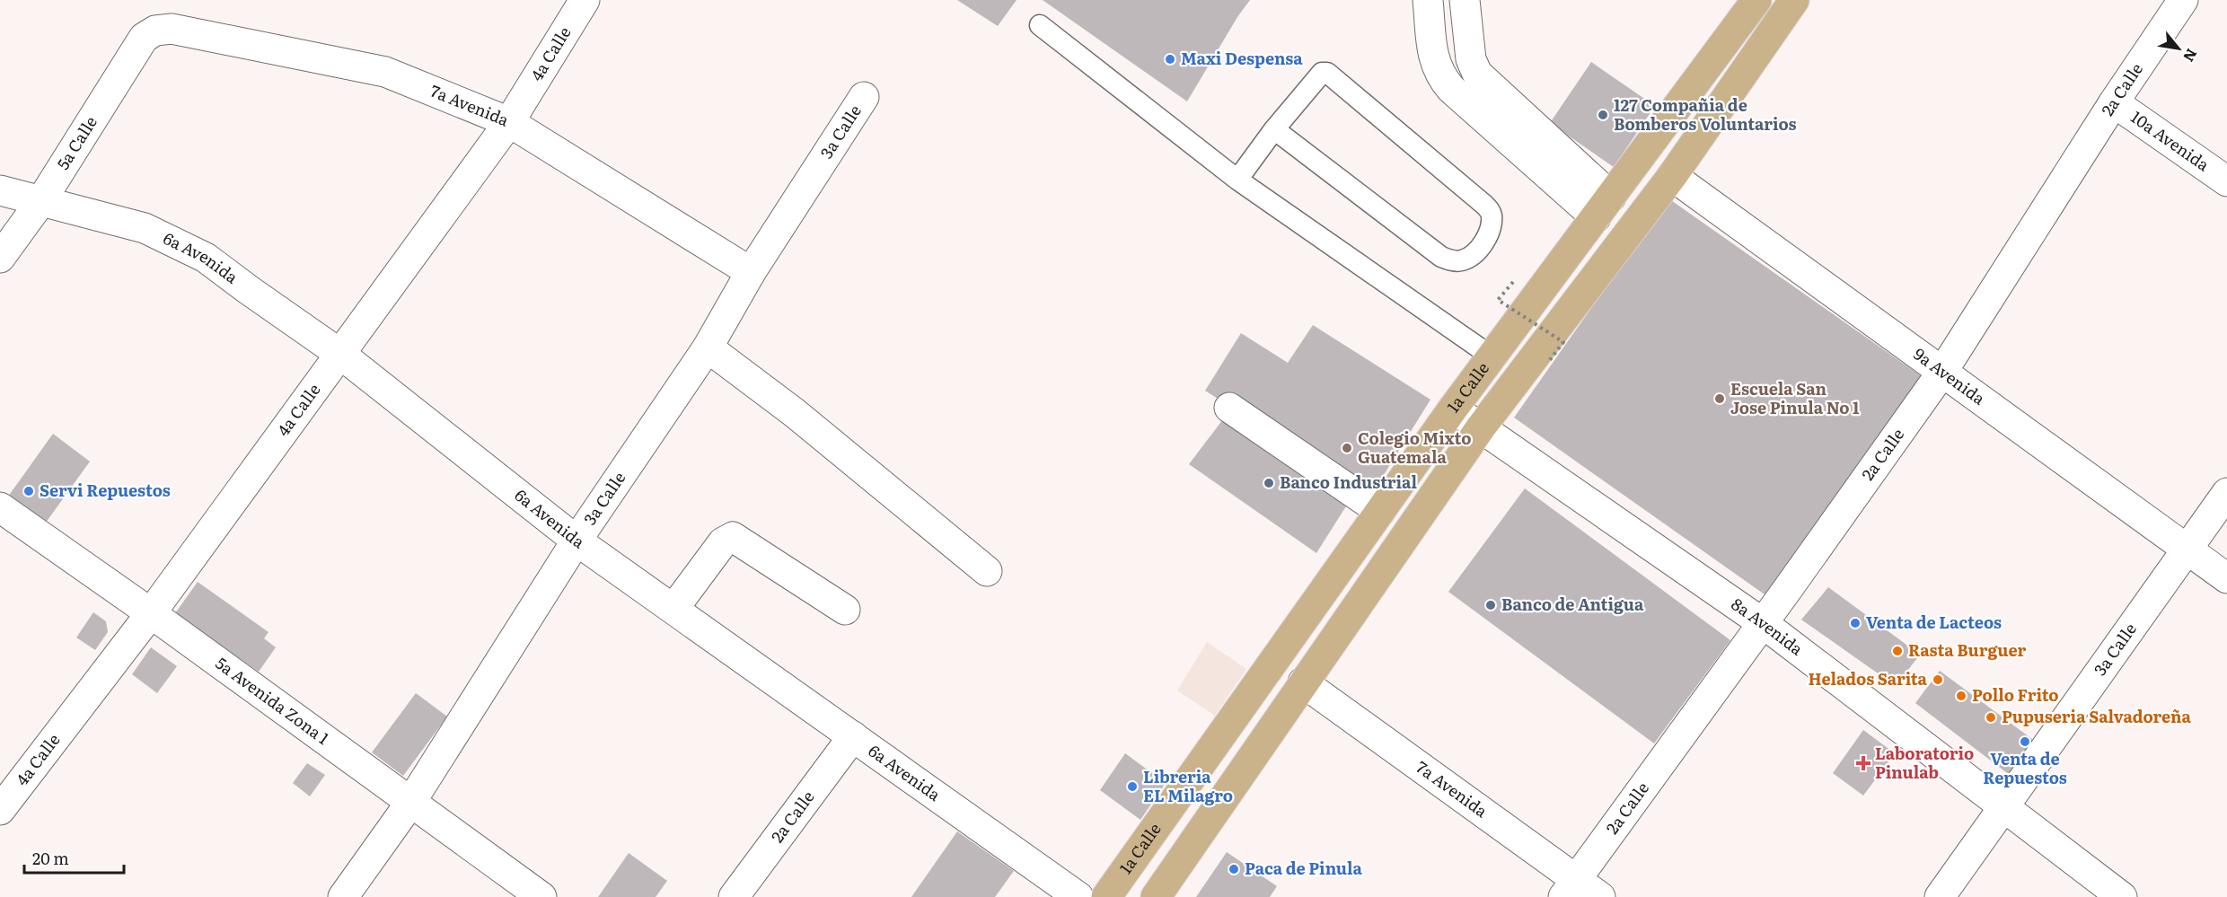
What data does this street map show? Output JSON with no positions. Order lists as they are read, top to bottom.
{
  "streets": {
    "main road": ["1a Calle"],
    "street": [
      "4a Calle",
      "2a Calle",
      "7a Avenida",
      "3a Calle",
      "10a Avenida",
      "5a Calle",
      "6a Avenida",
      "9a Avenida",
      "8a Avenida",
      "5a Avenida Zona 1"
    ]
  },
  "crossings": [
    ["4a Calle", "7a Avenida"],
    ["4a Calle", "6a Avenida"],
    ["4a Calle", "5a Avenida Zona 1"],
    ["2a Calle", "7a Avenida"],
    ["2a Calle", "10a Avenida"],
    ["2a Calle", "6a Avenida"],
    ["2a Calle", "9a Avenida"],
    ["2a Calle", "8a Avenida"],
    ["7a Avenida", "3a Calle"],
    ["7a Avenida", "5a Calle"],
    ["3a Calle", "6a Avenida"],
    ["3a Calle", "9a Avenida"],
    ["3a Calle", "8a Avenida"],
    ["3a Calle", "5a Avenida Zona 1"],
    ["5a Calle", "6a Avenida"],
    ["1a Calle", "8a Avenida"]
  ],
  "places": {
    "other": [
      "Maxi Despensa",
      "127 Compañia de Bomberos Voluntarios",
      "Escuela San Jose Pinula No 1",
      "Colegio Mixto Guatemala",
      "Banco Industrial",
      "Servi Repuestos",
      "Banco de Antigua",
      "Venta de Lacteos",
      "Rasta Burguer",
      "Helados Sarita",
      "Pollo Frito",
      "Pupuseria Salvadoreña",
      "Venta de Repuestos",
      "Libreria EL Milagro",
      "Paca de Pinula"
    ],
    "health": ["Laboratorio Pinulab"]
  },
  "scale_bar": "20 m",
  "north": "bottom right"
}
